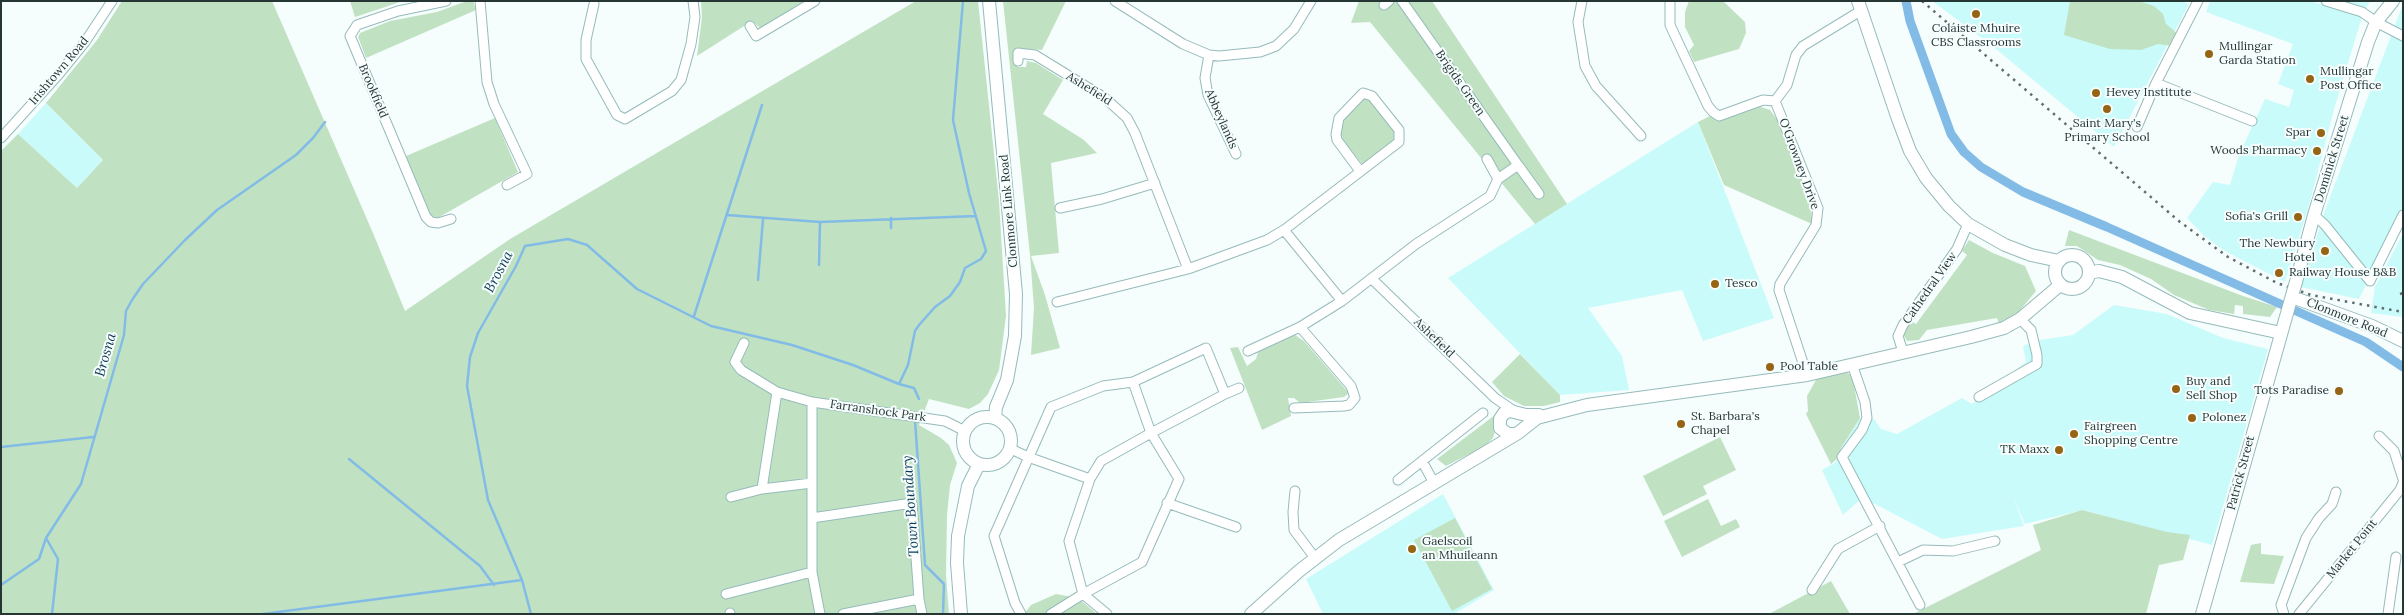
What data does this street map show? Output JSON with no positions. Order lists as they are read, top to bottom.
{
  "streets": {
    "street": [
      "Irishtown Road",
      "Brigids Green",
      "Ashefield",
      "Brookfield",
      "Abbeylands",
      "Dominick Street",
      "O'Growney Drive",
      "Clonmore Link Road",
      "Cathedral View",
      "Clonmore Road",
      "Farranshock Park",
      "Patrick Street",
      "Market Point"
    ]
  },
  "crossings": [
    ["Dominick Street", "Clonmore Road"],
    ["Dominick Street", "Patrick Street"],
    ["Clonmore Link Road", "Farranshock Park"]
  ],
  "water": ["Brosna", "Town Boundary"],
  "places": [
    "Coláiste Mhuire CBS Classrooms",
    "Mullingar Garda Station",
    "Mullingar Post Office",
    "Hevey Institute",
    "Saint Mary's Primary School",
    "Spar",
    "Woods Pharmacy",
    "Sofia's Grill",
    "The Newbury Hotel",
    "Railway House B&B",
    "Tesco",
    "Pool Table",
    "Buy and Sell Shop",
    "Tots Paradise",
    "Polonez",
    "St. Barbara's Chapel",
    "Fairgreen Shopping Centre",
    "TK Maxx",
    "Gaelscoil an Mhuileann"
  ]
}
